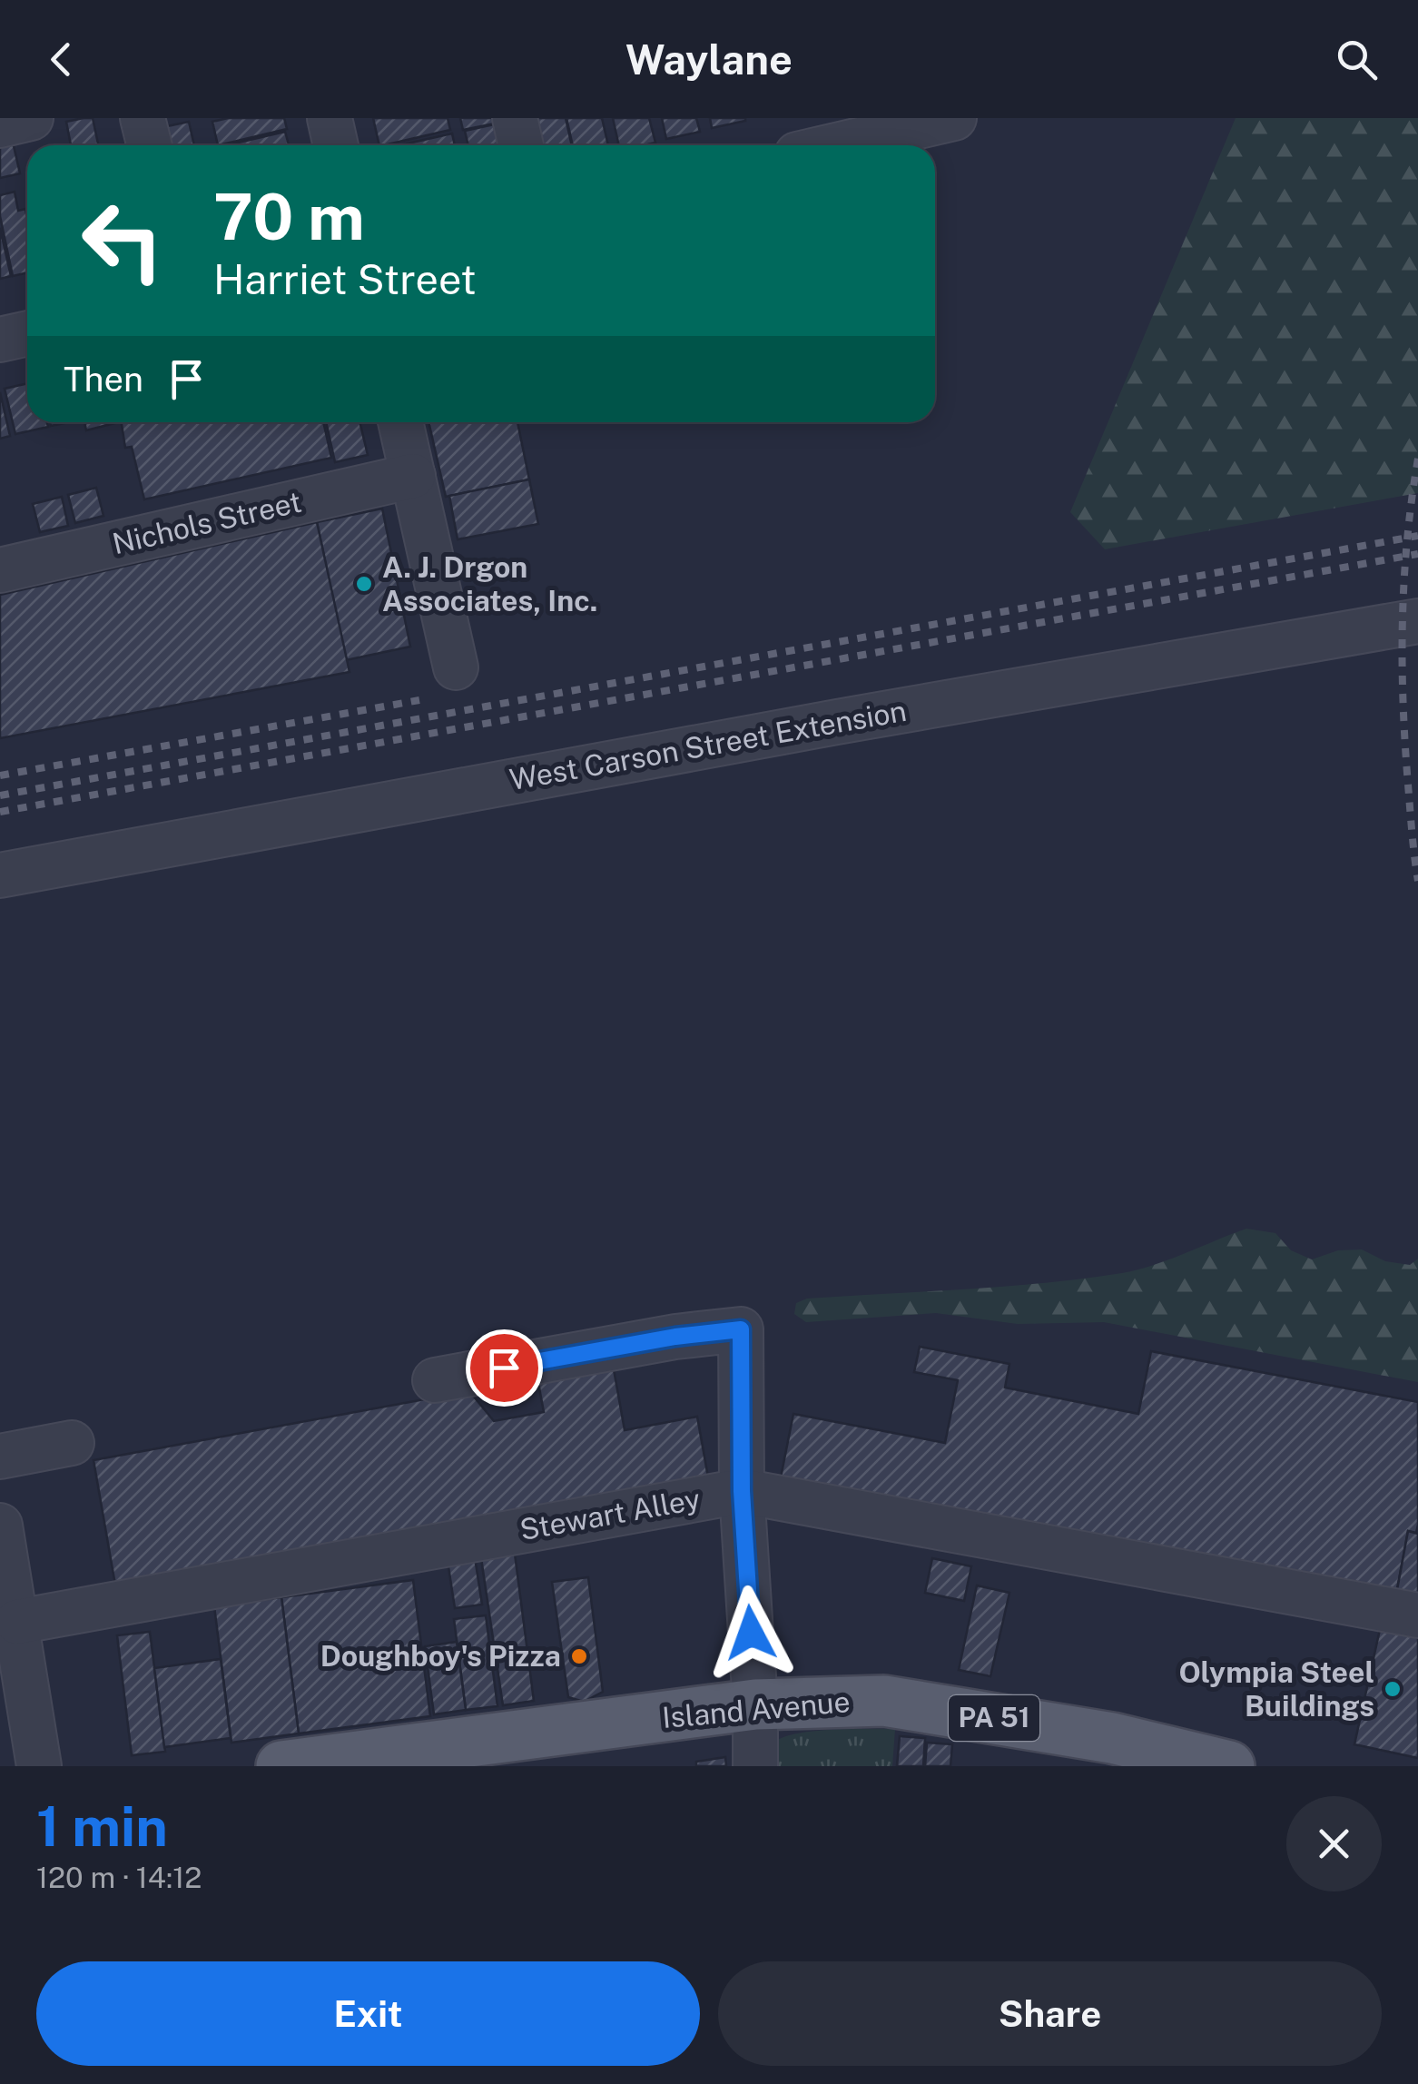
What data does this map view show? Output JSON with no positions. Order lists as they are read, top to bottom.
{
  "streets": {
    "main road": ["Island Avenue", "PA 51"],
    "street": ["Nichols Street", "West Carson Street Extension", "Stewart Alley"]
  },
  "places": ["A. J. Drgon Associates, Inc.", "Doughboy's Pizza", "Olympia Steel Buildings"],
  "page": {
    "header": "Waylane",
    "turn": ["70 m", "Harriet Street"],
    "then": "Then",
    "heading": ["1 min", "120 m · 14:12"],
    "buttons": ["Exit", "Share"]
  }
}
